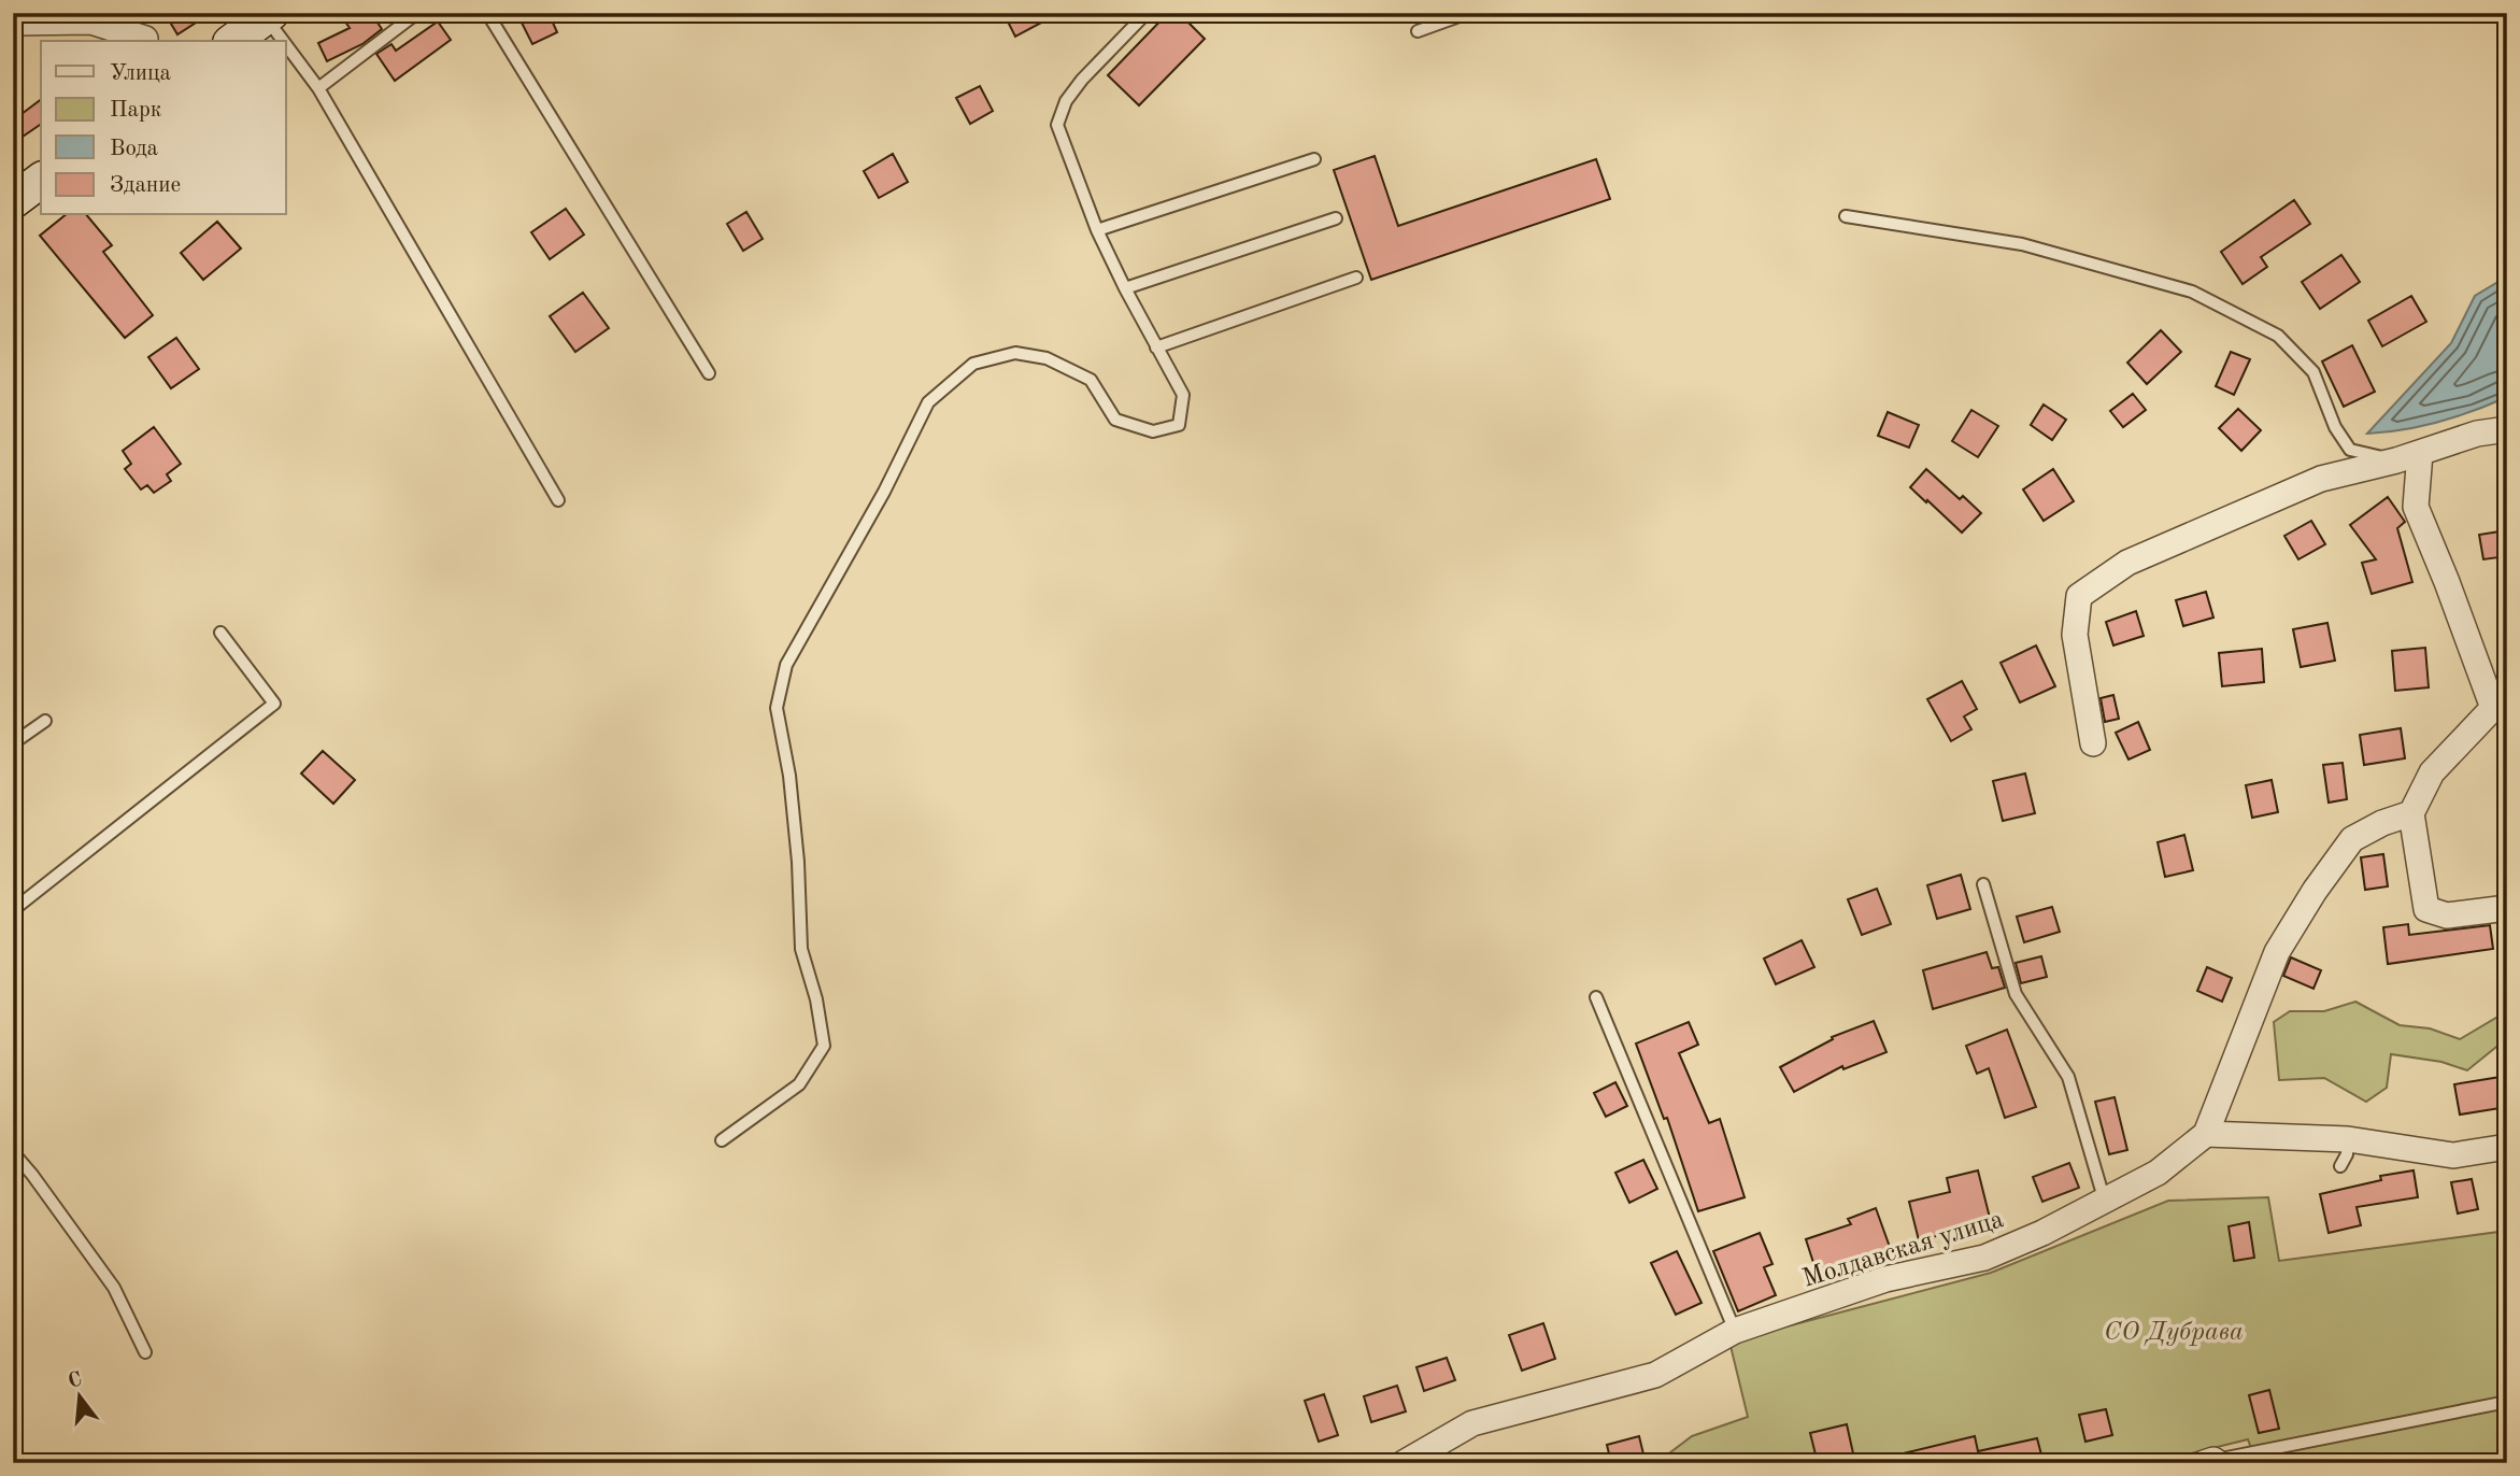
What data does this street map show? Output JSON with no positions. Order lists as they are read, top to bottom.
{
  "streets": {
    "street": ["Молдавская улица"]
  },
  "parks": ["СО Дубрава"],
  "legend": [
    "Улица",
    "Парк",
    "Вода",
    "Здание"
  ],
  "north": "top"
}
